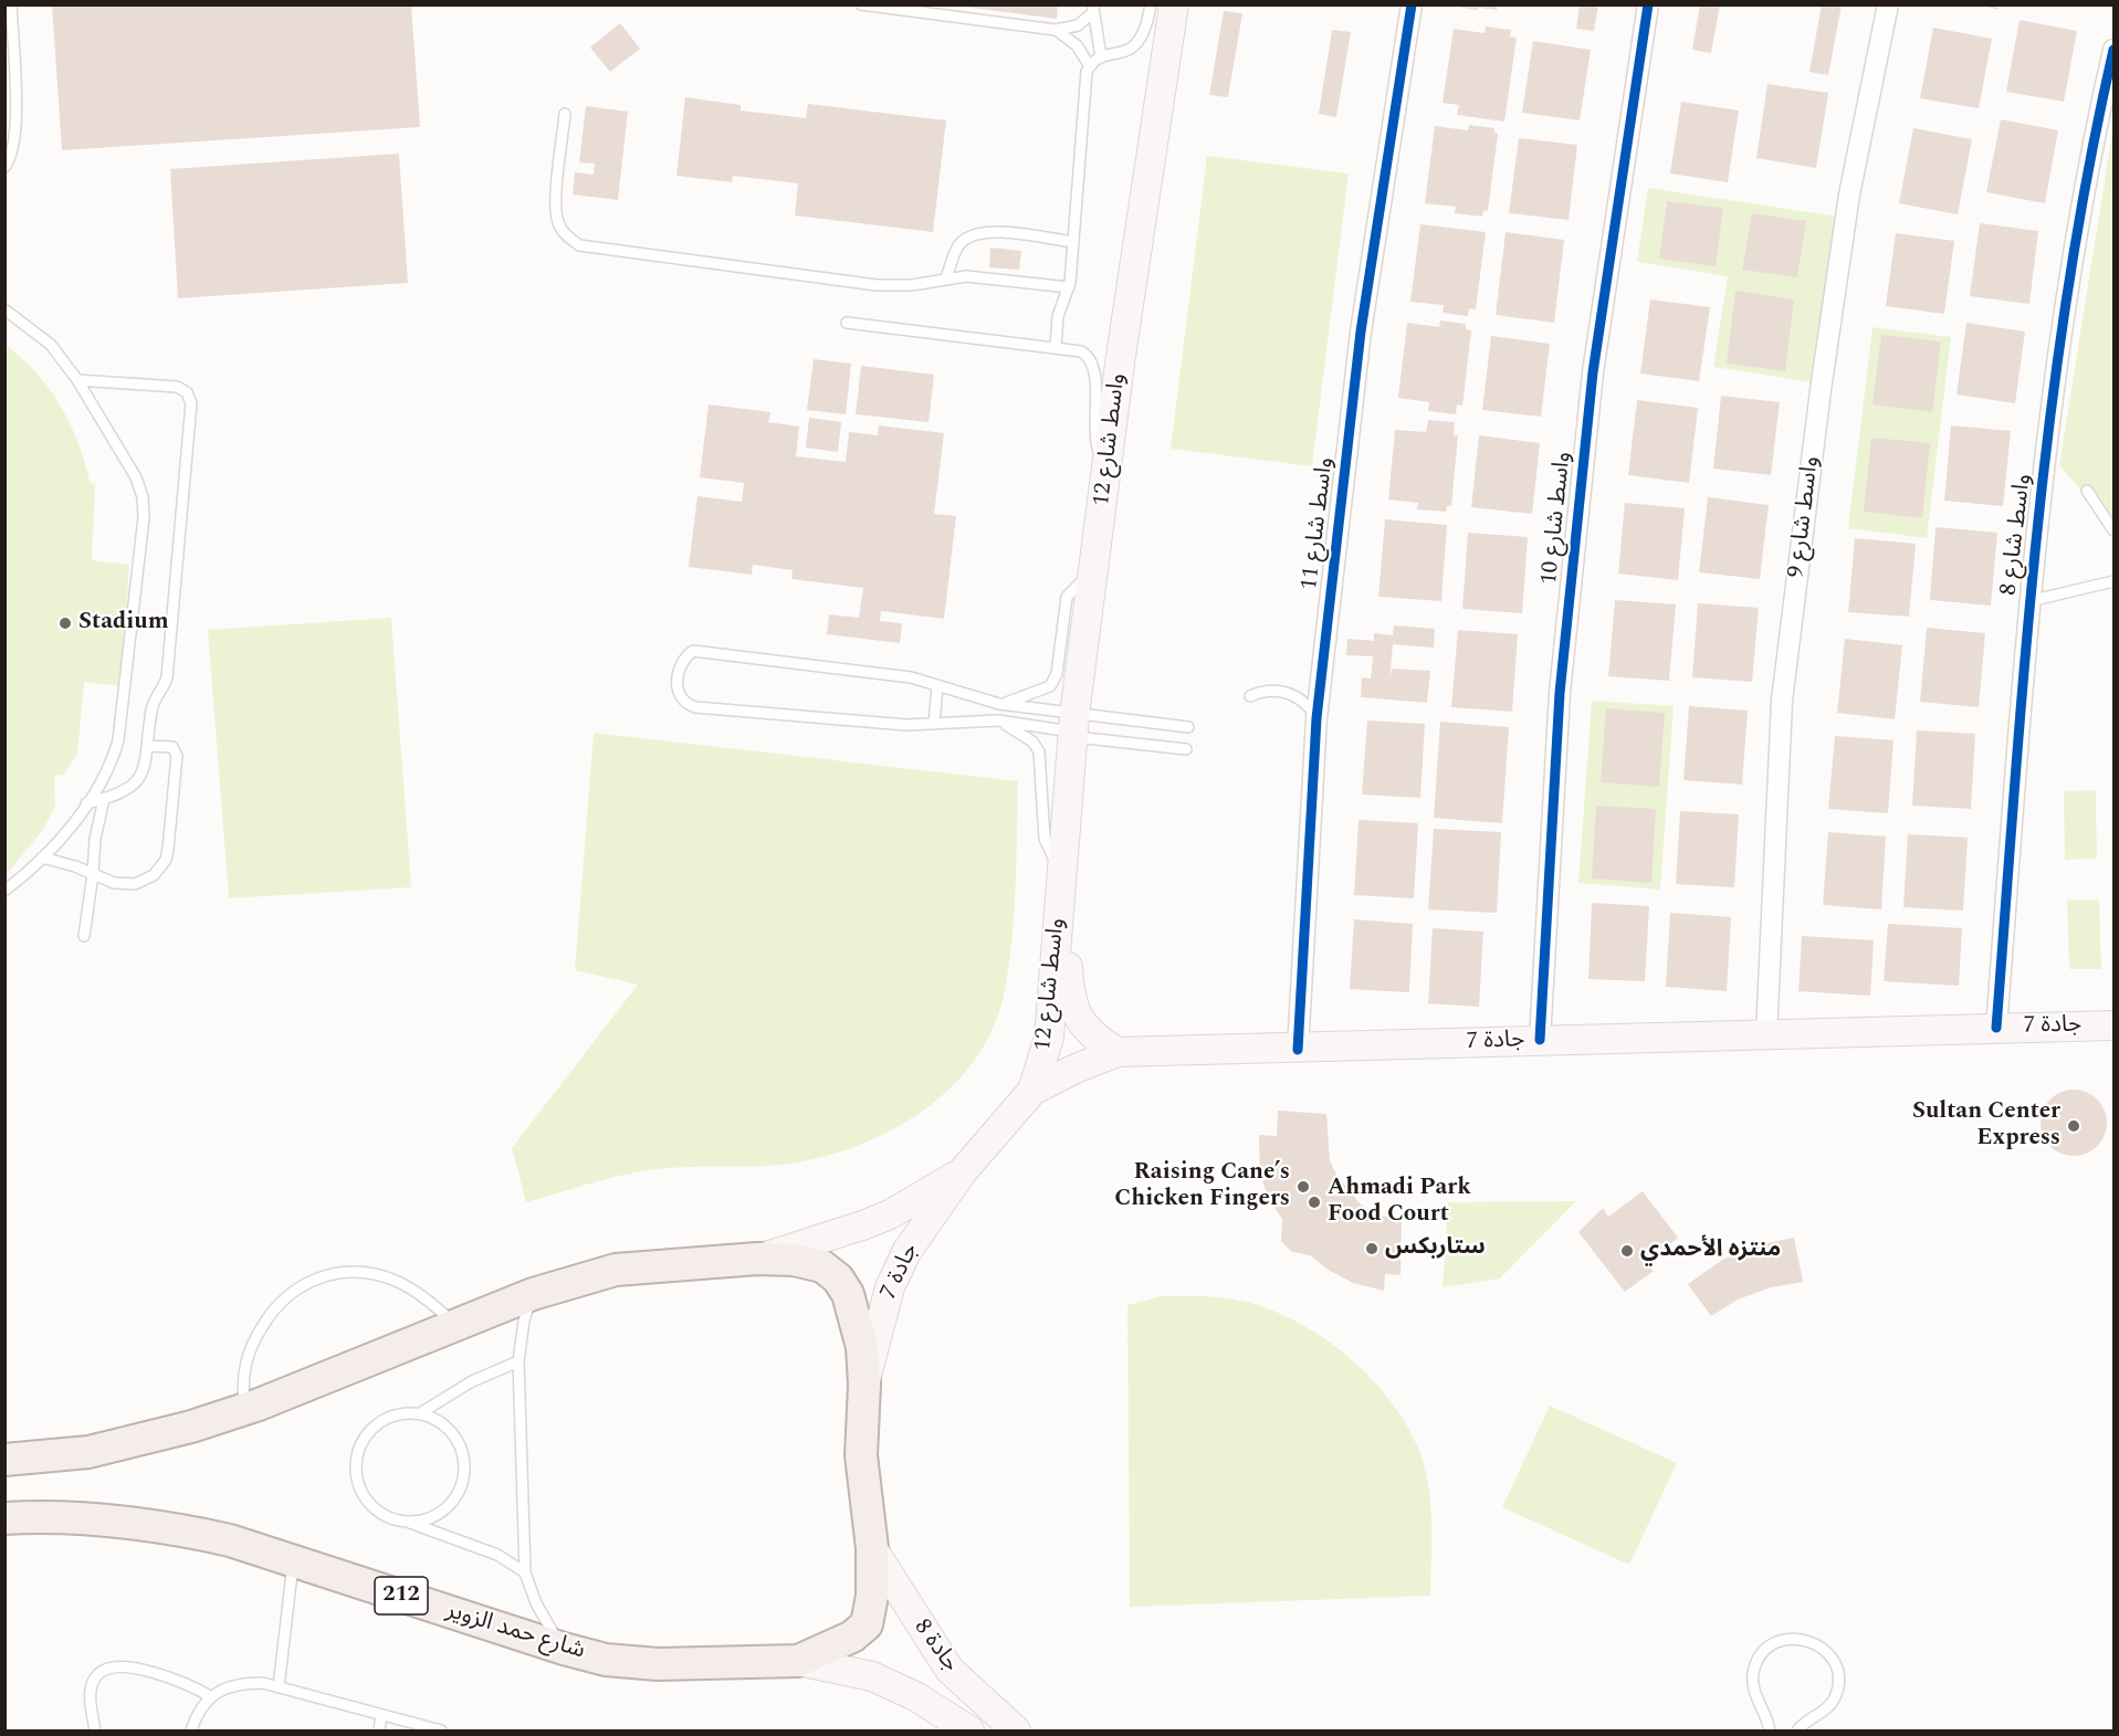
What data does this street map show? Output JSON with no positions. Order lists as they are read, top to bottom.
{
  "streets": {
    "main road": [
      "واسط شارع 12",
      "جادة 7",
      "212",
      "شارع حمد الزوير",
      "جادة 8"
    ],
    "street": [
      "واسط شارع 9",
      "واسط شارع 10",
      "واسط شارع 11",
      "واسط شارع 8"
    ]
  },
  "crossings": [
    ["واسط شارع 12", "جادة 7"],
    ["واسط شارع 9", "جادة 7"],
    ["واسط شارع 10", "جادة 7"],
    ["واسط شارع 11", "جادة 7"],
    ["واسط شارع 8", "جادة 7"],
    ["جادة 7", "212"],
    ["212", "شارع حمد الزوير"],
    ["212", "جادة 8"],
    ["شارع حمد الزوير", "جادة 8"]
  ],
  "places": [
    "Stadium",
    "Sultan Center Express",
    "Raising Cane’s Chicken Fingers",
    "Ahmadi Park Food Court",
    "ستاربكس",
    "منتزه الأحمدي"
  ]
}
